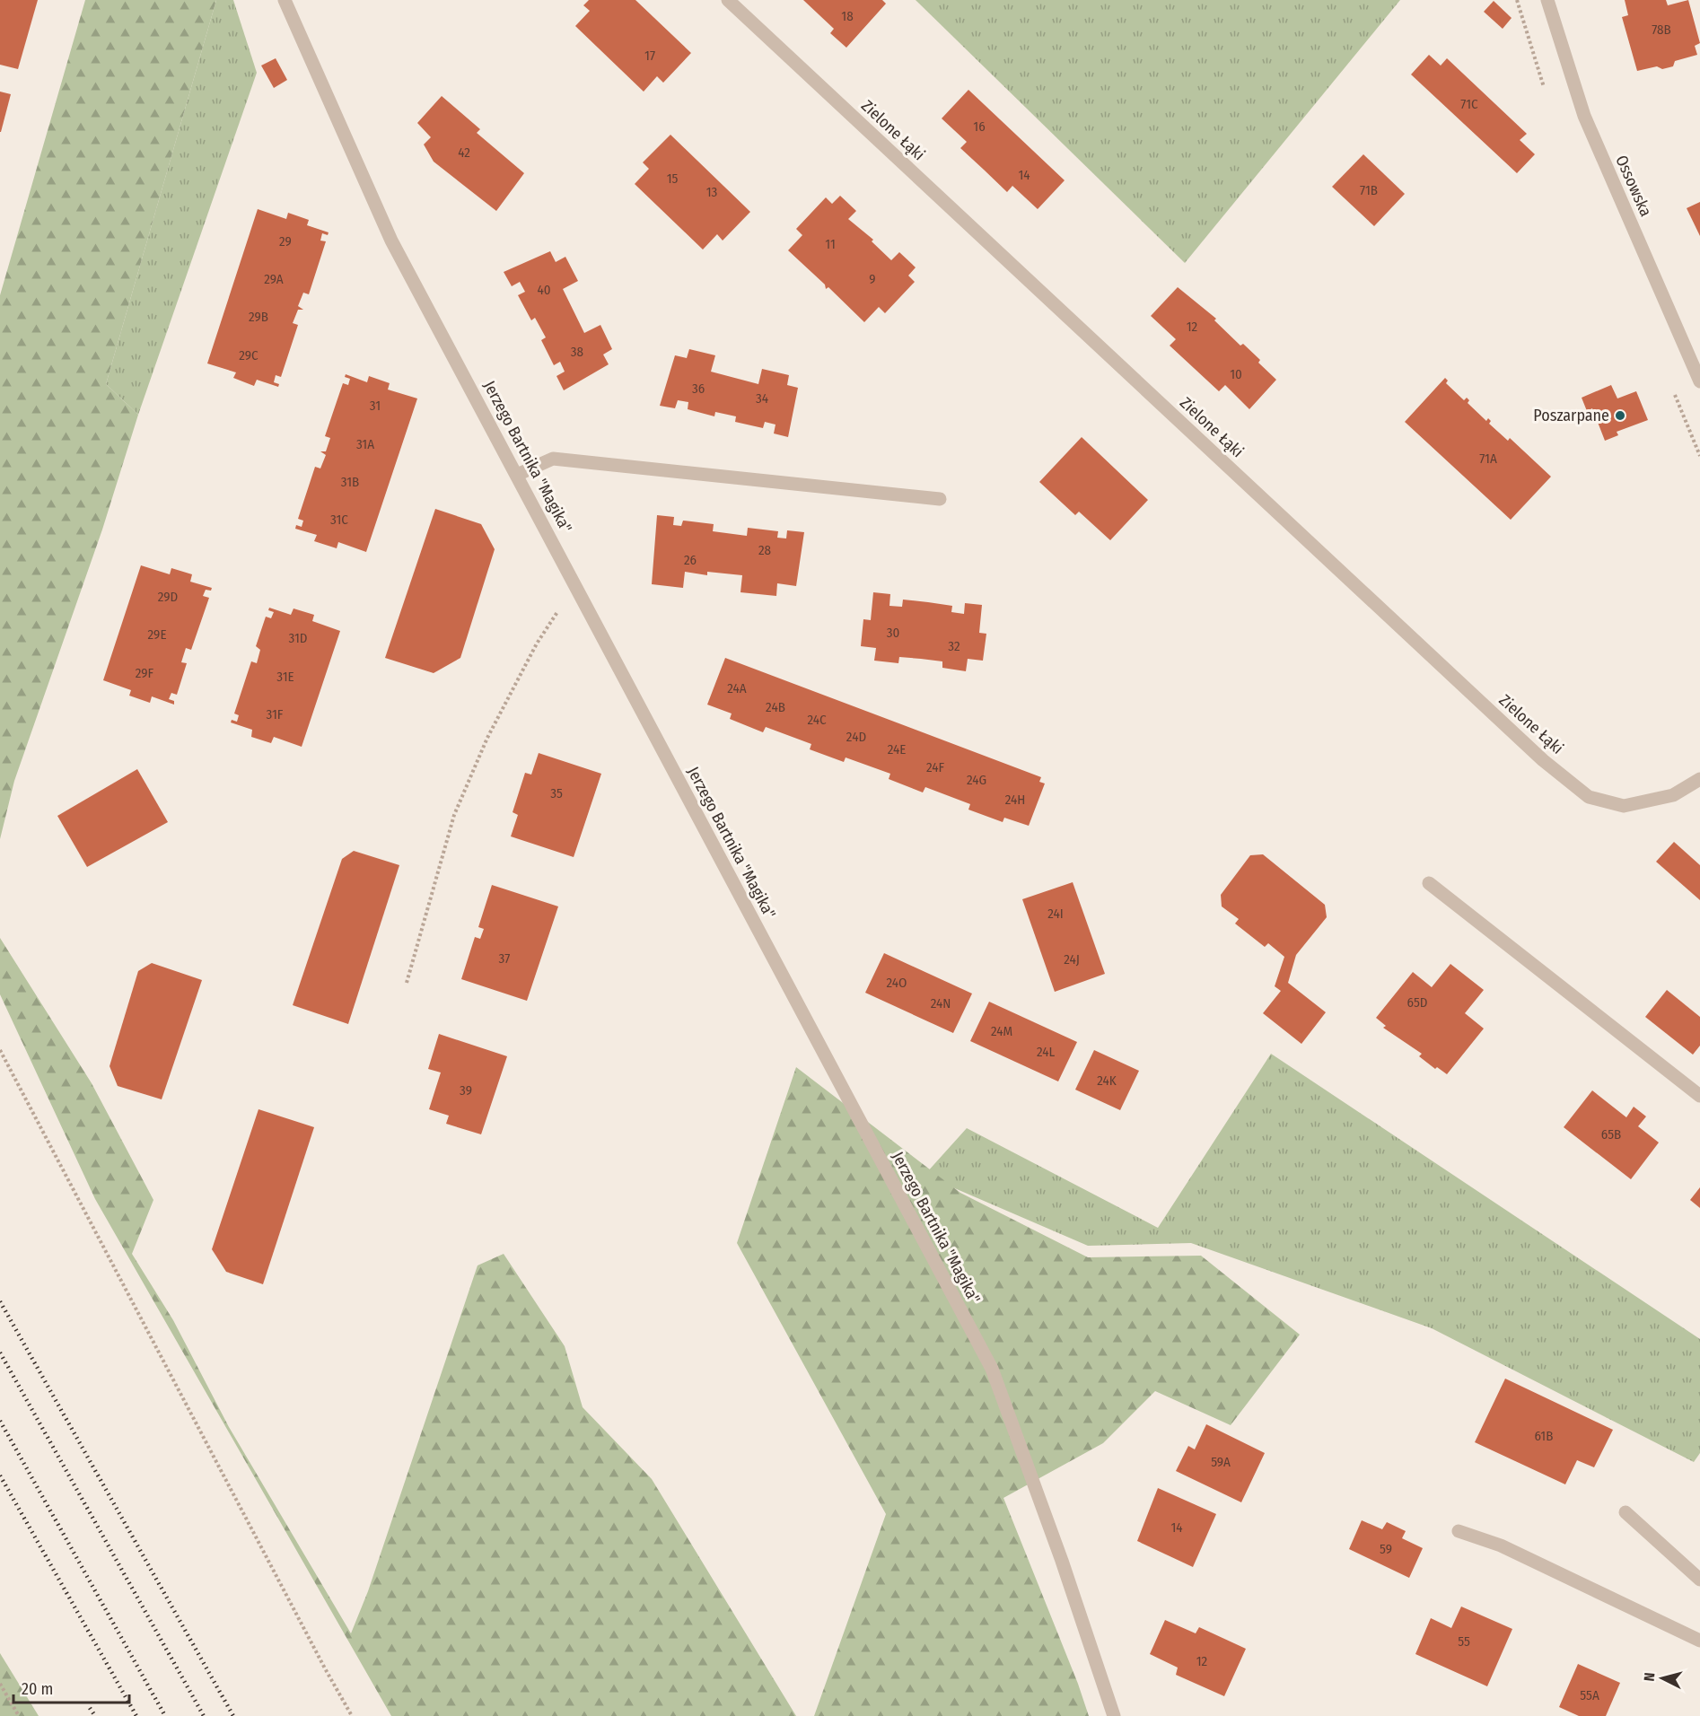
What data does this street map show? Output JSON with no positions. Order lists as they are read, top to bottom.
{
  "streets": {
    "street": ["Zielone Łąki", "Ossowska", "Jerzego Bartnika \"Magika\""]
  },
  "places": ["Poszarpane"],
  "house_numbers": [
    "18",
    "78B",
    "17",
    "71C",
    "16",
    "42",
    "14",
    "15",
    "71B",
    "13",
    "29",
    "11",
    "29A",
    "9",
    "40",
    "29B",
    "12",
    "38",
    "29C",
    "10",
    "36",
    "34",
    "31",
    "31A",
    "71A",
    "31B",
    "31C",
    "28",
    "26",
    "29D",
    "30",
    "29E",
    "31D",
    "32",
    "29F",
    "31E",
    "24A",
    "24B",
    "31F",
    "24C",
    "24D",
    "24E",
    "24F",
    "24G",
    "35",
    "24H",
    "24I",
    "37",
    "24J",
    "24O",
    "65D",
    "24N",
    "24M",
    "24L",
    "24K",
    "39",
    "65B",
    "61B",
    "59A",
    "14",
    "59",
    "55",
    "12",
    "55A"
  ],
  "scale_bar": "20 m",
  "north": "left"
}
